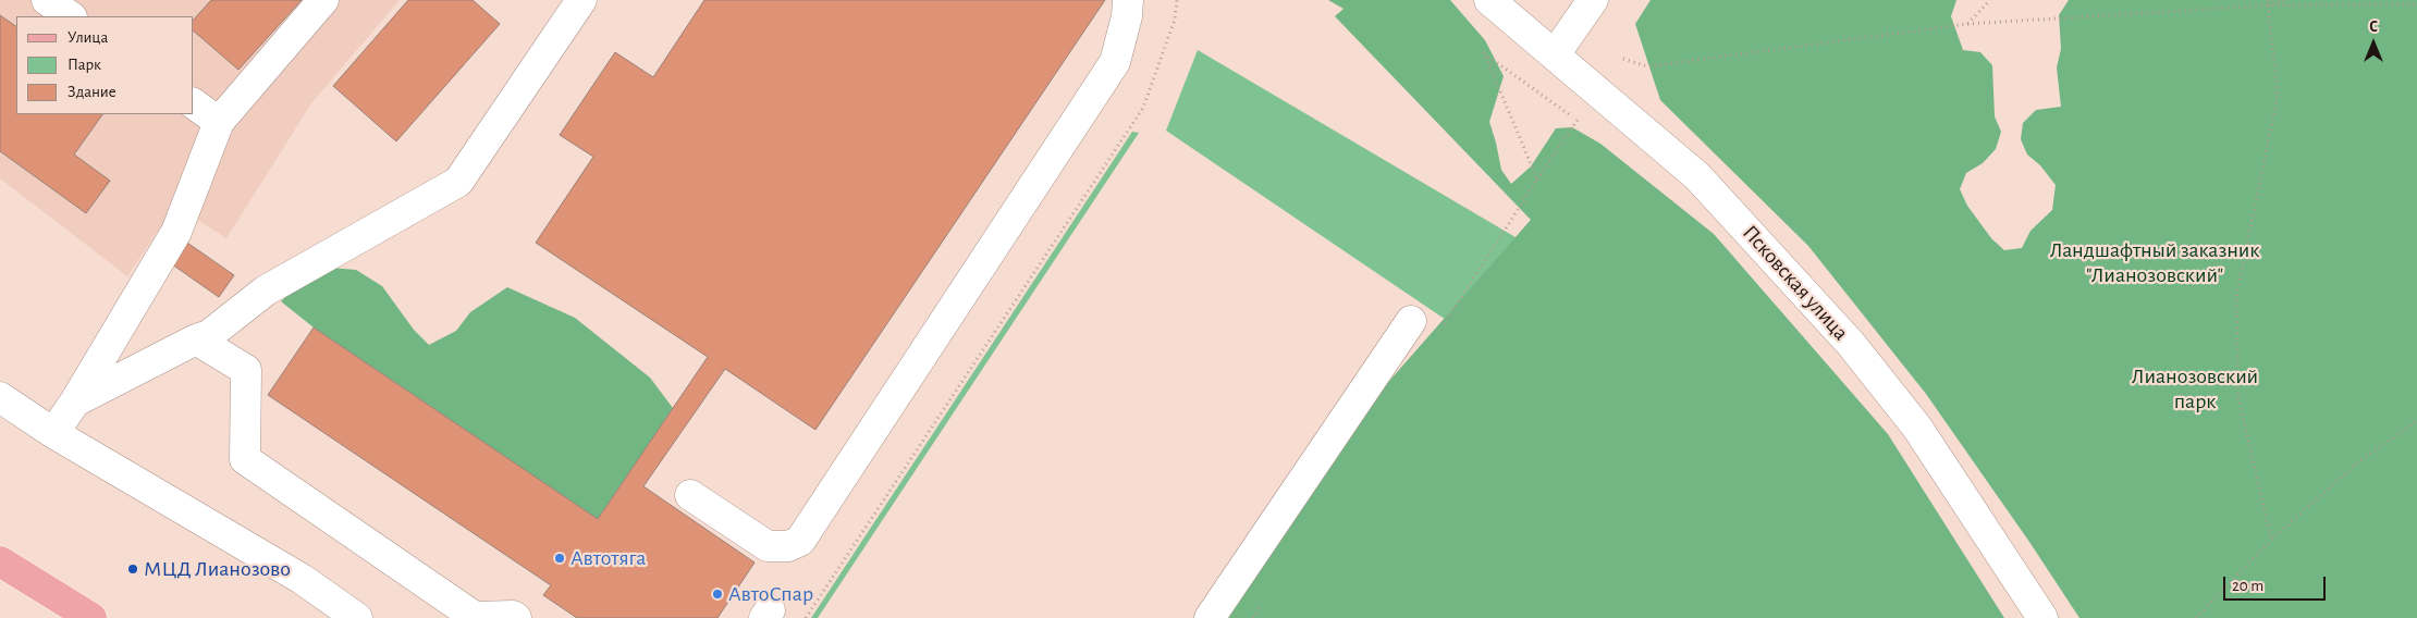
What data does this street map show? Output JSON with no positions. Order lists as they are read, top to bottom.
{
  "streets": {
    "street": ["Псковская улица"]
  },
  "parks": ["Ландшафтный заказник \"Лианозовский\"", "Лианозовский парк"],
  "places": ["Автотяга", "МЦД Лианозово", "АвтоСпар"],
  "legend": ["Улица", "Парк", "Здание"],
  "scale_bar": "20 m",
  "north": "top"
}
